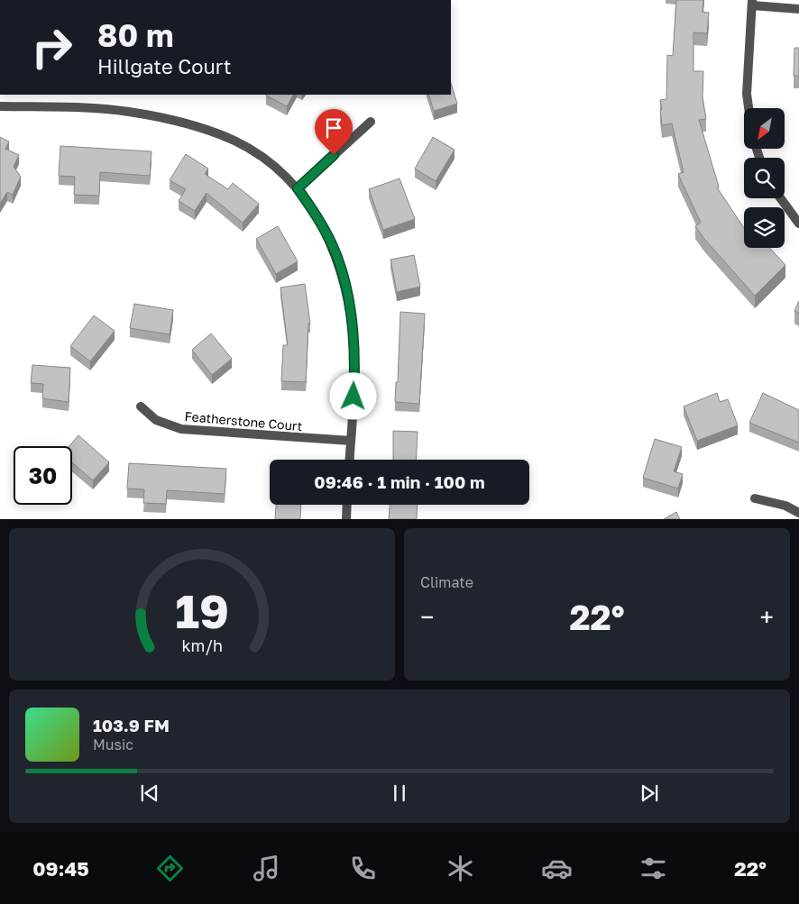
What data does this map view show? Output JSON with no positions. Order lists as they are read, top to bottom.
{
  "streets": {
    "street": ["Featherstone Court"]
  },
  "north": "bottom left",
  "page": {
    "turn": ["80 m", "Hillgate Court"],
    "limit": "30",
    "trip": "09:46 · 1 min · 100 m",
    "tile": "Climate",
    "heat": ["−", "22°", "+"],
    "song": ["103.9 FM", "Music"],
    "tabs": ["09:45", "22°"],
    "gauge": ["19", "km/h"]
  }
}
